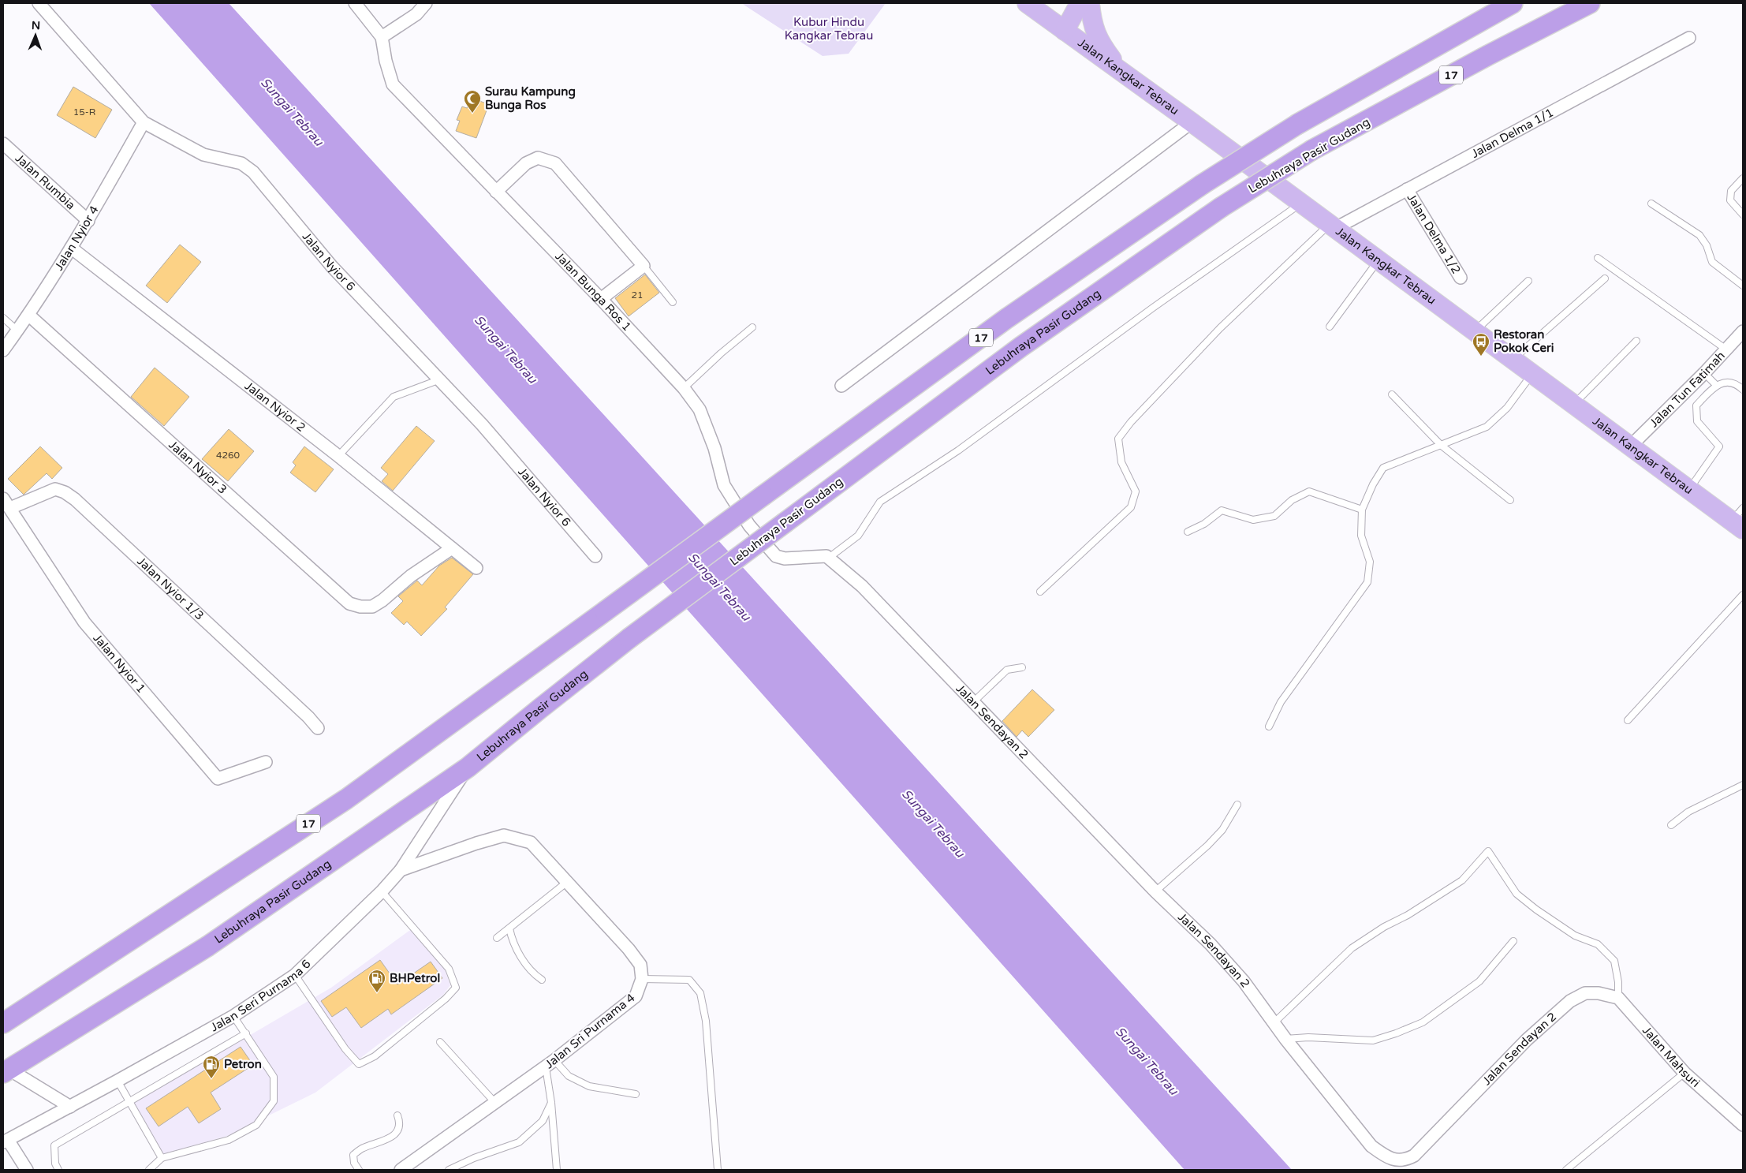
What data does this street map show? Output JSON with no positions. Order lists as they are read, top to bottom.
{
  "streets": {
    "highway": ["17", "Lebuhraya Pasir Gudang"],
    "main road": ["Jalan Kangkar Tebrau"],
    "street": [
      "Jalan Delma 1/1",
      "Jalan Rumbia",
      "Jalan Delma 1/2",
      "Jalan Nyior 4",
      "Jalan Nyior 6",
      "Jalan Bunga Ros 1",
      "Jalan Tun Fatimah",
      "Jalan Nyior 2",
      "Jalan Nyior 3",
      "Jalan Nyior 1/3",
      "Jalan Nyior 1",
      "Jalan Sendayan 2",
      "Jalan Seri Purnama 6",
      "Jalan Sri Purnama 4",
      "Jalan Mahsuri"
    ]
  },
  "crossings": [
    ["Jalan Kangkar Tebrau", "Jalan Delma 1/1"],
    ["Jalan Kangkar Tebrau", "Jalan Tun Fatimah"],
    ["Jalan Delma 1/1", "Jalan Delma 1/2"],
    ["Jalan Rumbia", "Jalan Nyior 4"],
    ["Jalan Nyior 4", "Jalan Nyior 6"],
    ["Jalan Nyior 4", "Jalan Nyior 2"],
    ["Jalan Nyior 4", "Jalan Nyior 3"],
    ["Jalan Bunga Ros 1", "Jalan Sendayan 2"],
    ["Jalan Nyior 2", "Jalan Nyior 3"],
    ["Jalan Nyior 1/3", "Jalan Nyior 1"],
    ["Jalan Sendayan 2", "Jalan Mahsuri"]
  ],
  "water": ["Sungai Tebrau"],
  "parks": ["Kubur Hindu Kangkar Tebrau"],
  "places": {
    "mosque": ["Surau Kampung Bunga Ros"],
    "bus stop": ["Restoran Pokok Ceri"],
    "fuel station": ["BHPetrol", "Petron"]
  },
  "house_numbers": ["15-R", "21", "4260"],
  "north": "top"
}
